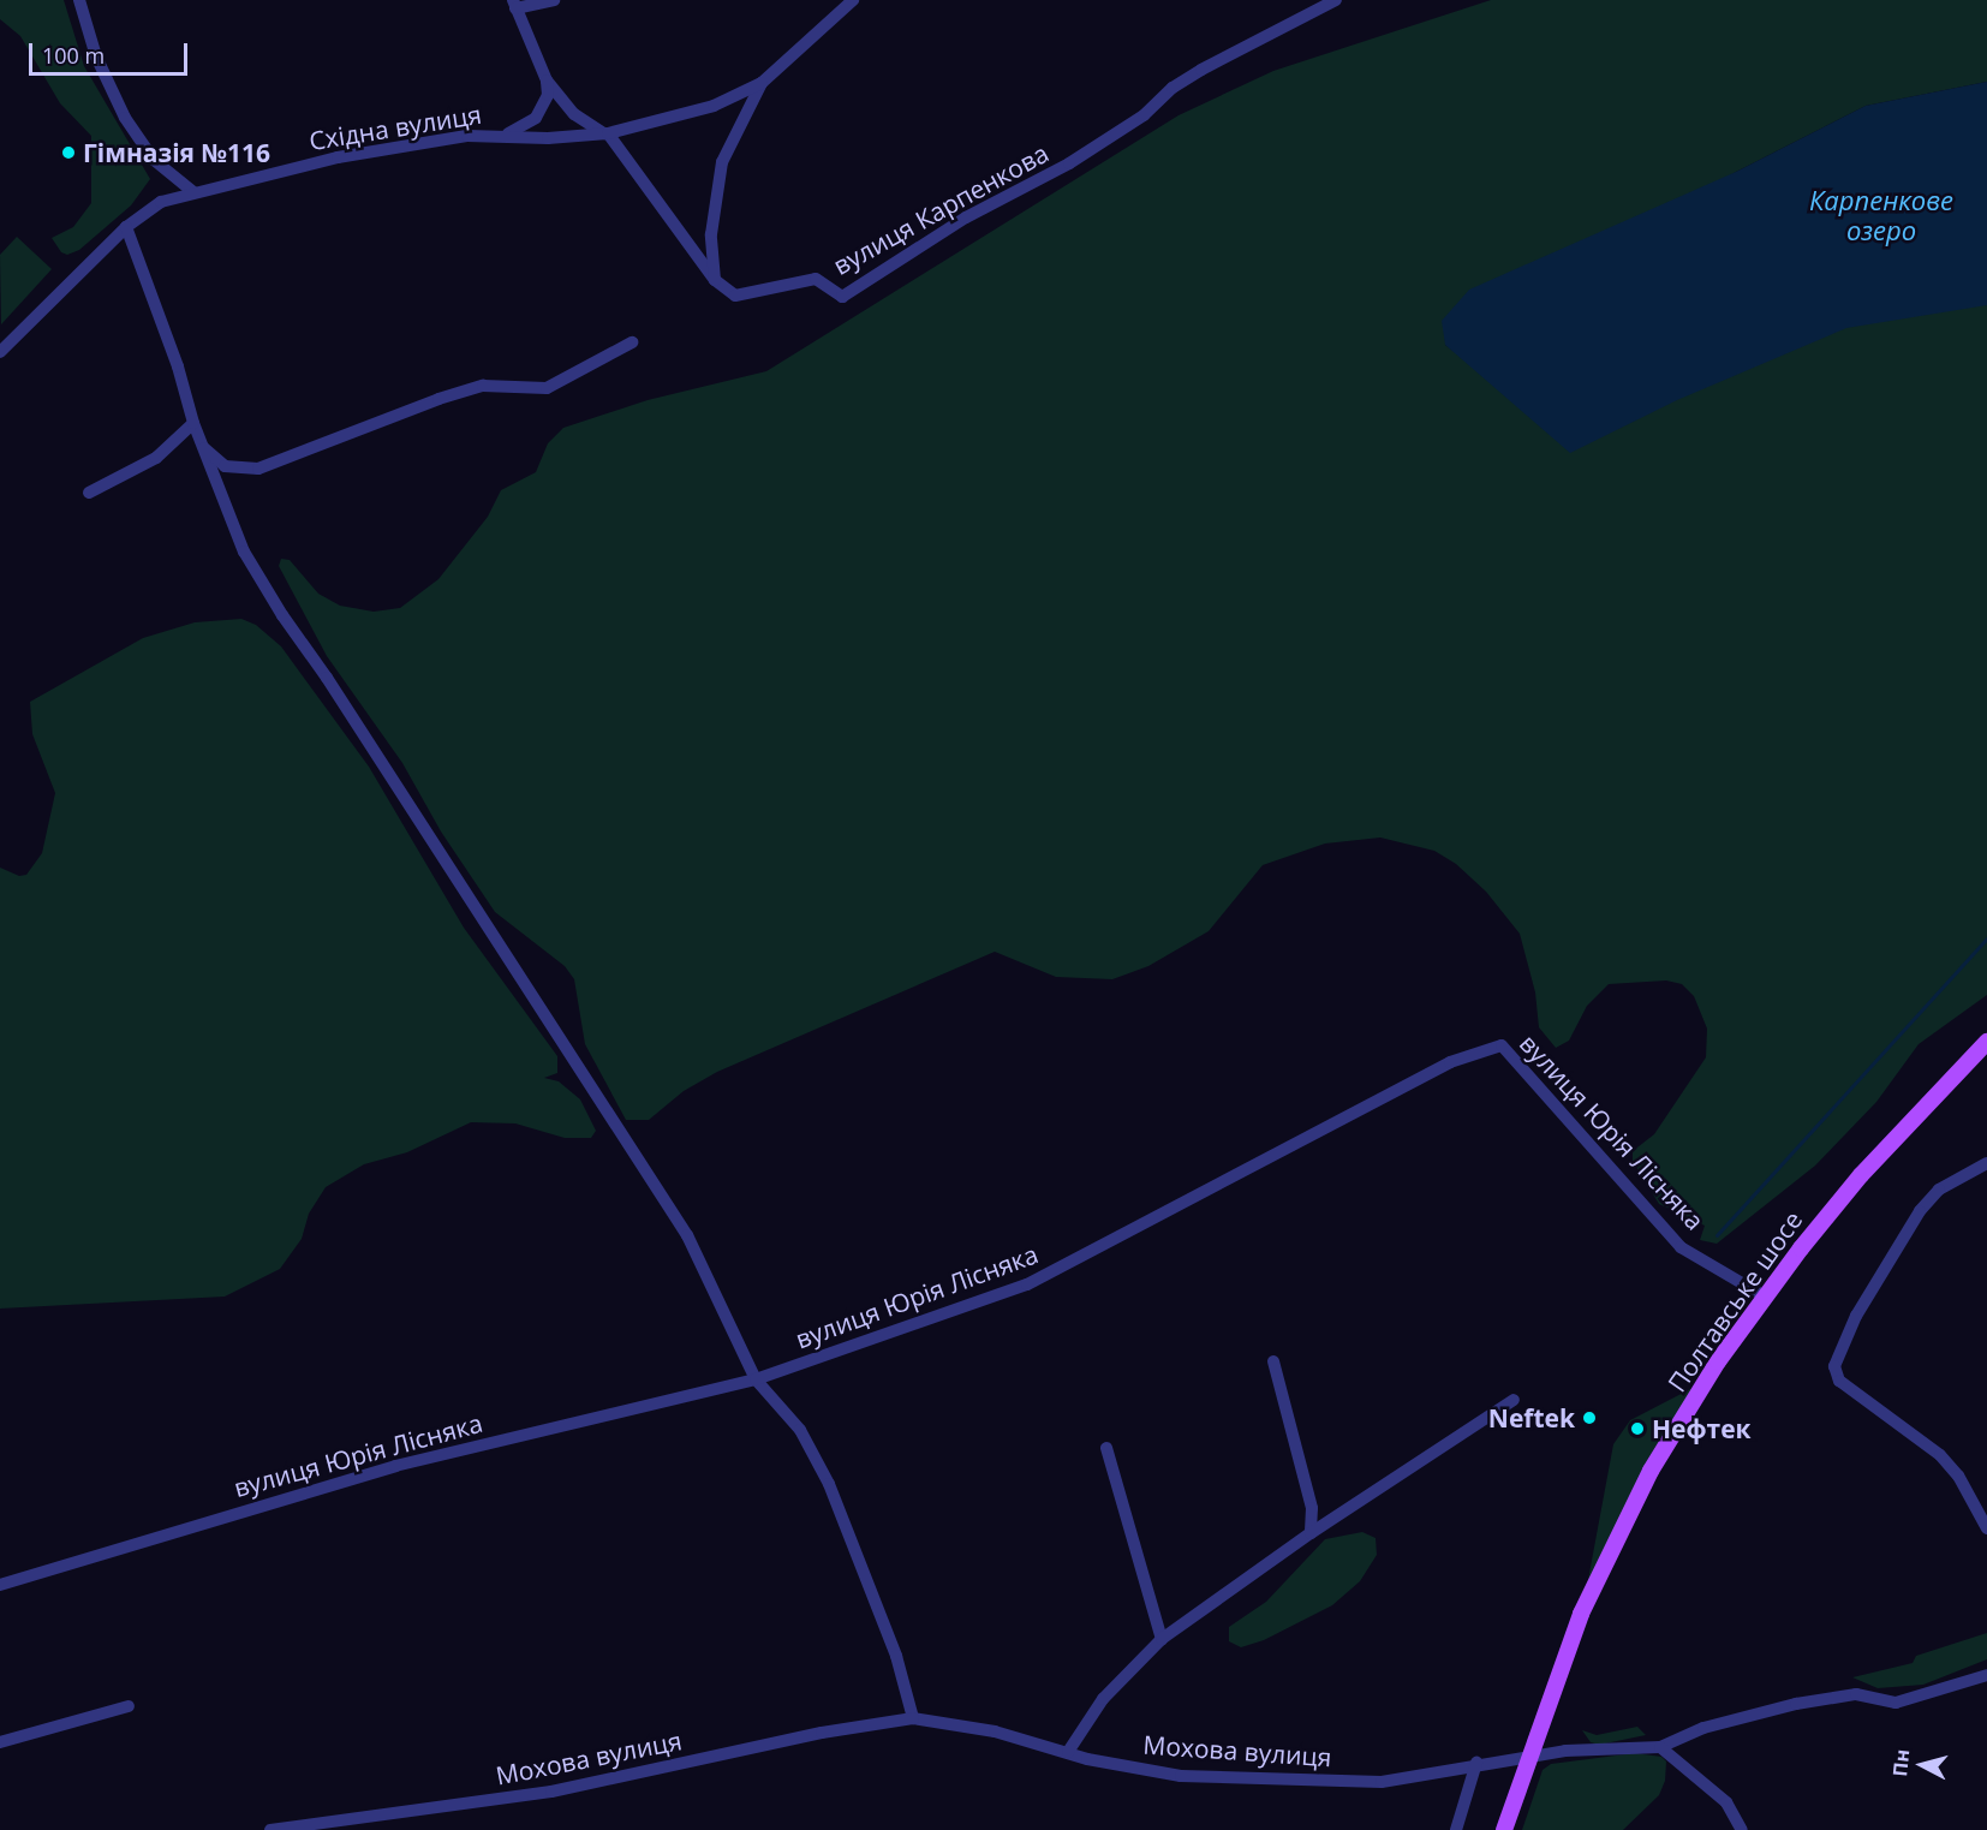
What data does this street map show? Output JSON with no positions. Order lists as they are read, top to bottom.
{
  "streets": {
    "main road": ["Полтавське шосе"],
    "street": [
      "Східна вулиця",
      "вулиця Карпенкова",
      "вулиця Юрія Лісняка",
      "Мохова вулиця"
    ]
  },
  "crossings": [
    ["Східна вулиця", "вулиця Карпенкова"],
    ["вулиця Юрія Лісняка", "Полтавське шосе"],
    ["Полтавське шосе", "Мохова вулиця"]
  ],
  "water": ["Карпенкове озеро"],
  "places": ["Гімназія №116", "Neftek", "Нефтек"],
  "scale_bar": "100 m",
  "north": "left"
}
